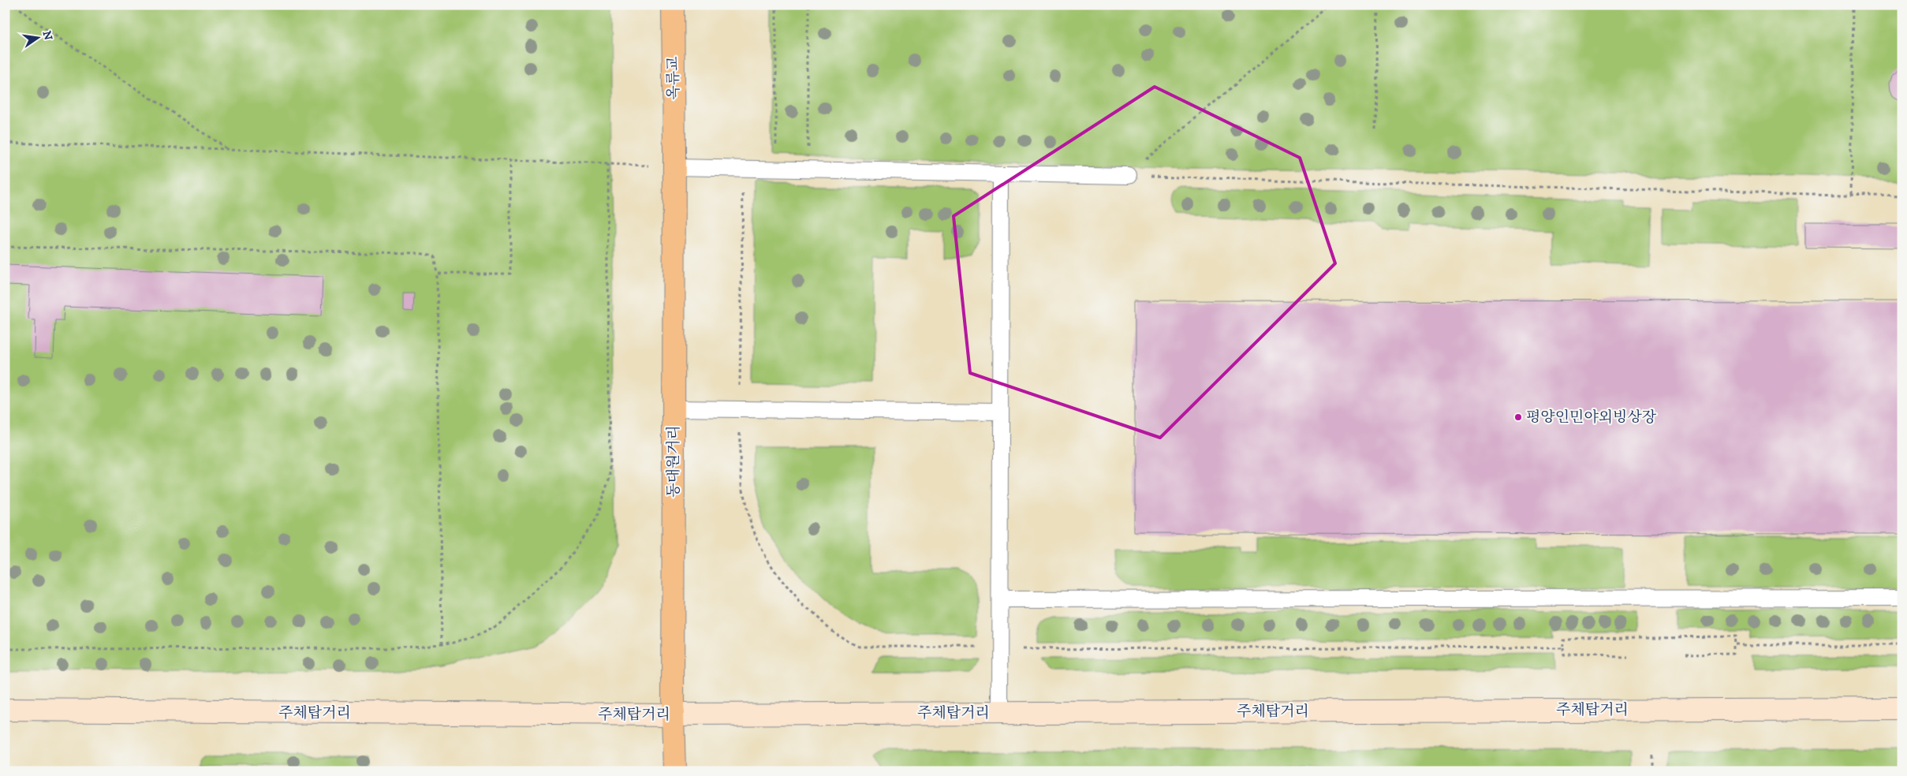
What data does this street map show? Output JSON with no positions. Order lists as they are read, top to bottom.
{
  "streets": {
    "main road": ["옥류교", "동대원거리", "주체탑거리"]
  },
  "crossings": [
    ["옥류교", "동대원거리"],
    ["동대원거리", "주체탑거리"]
  ],
  "places": ["평양인민야외빙상장"],
  "north": "right"
}
